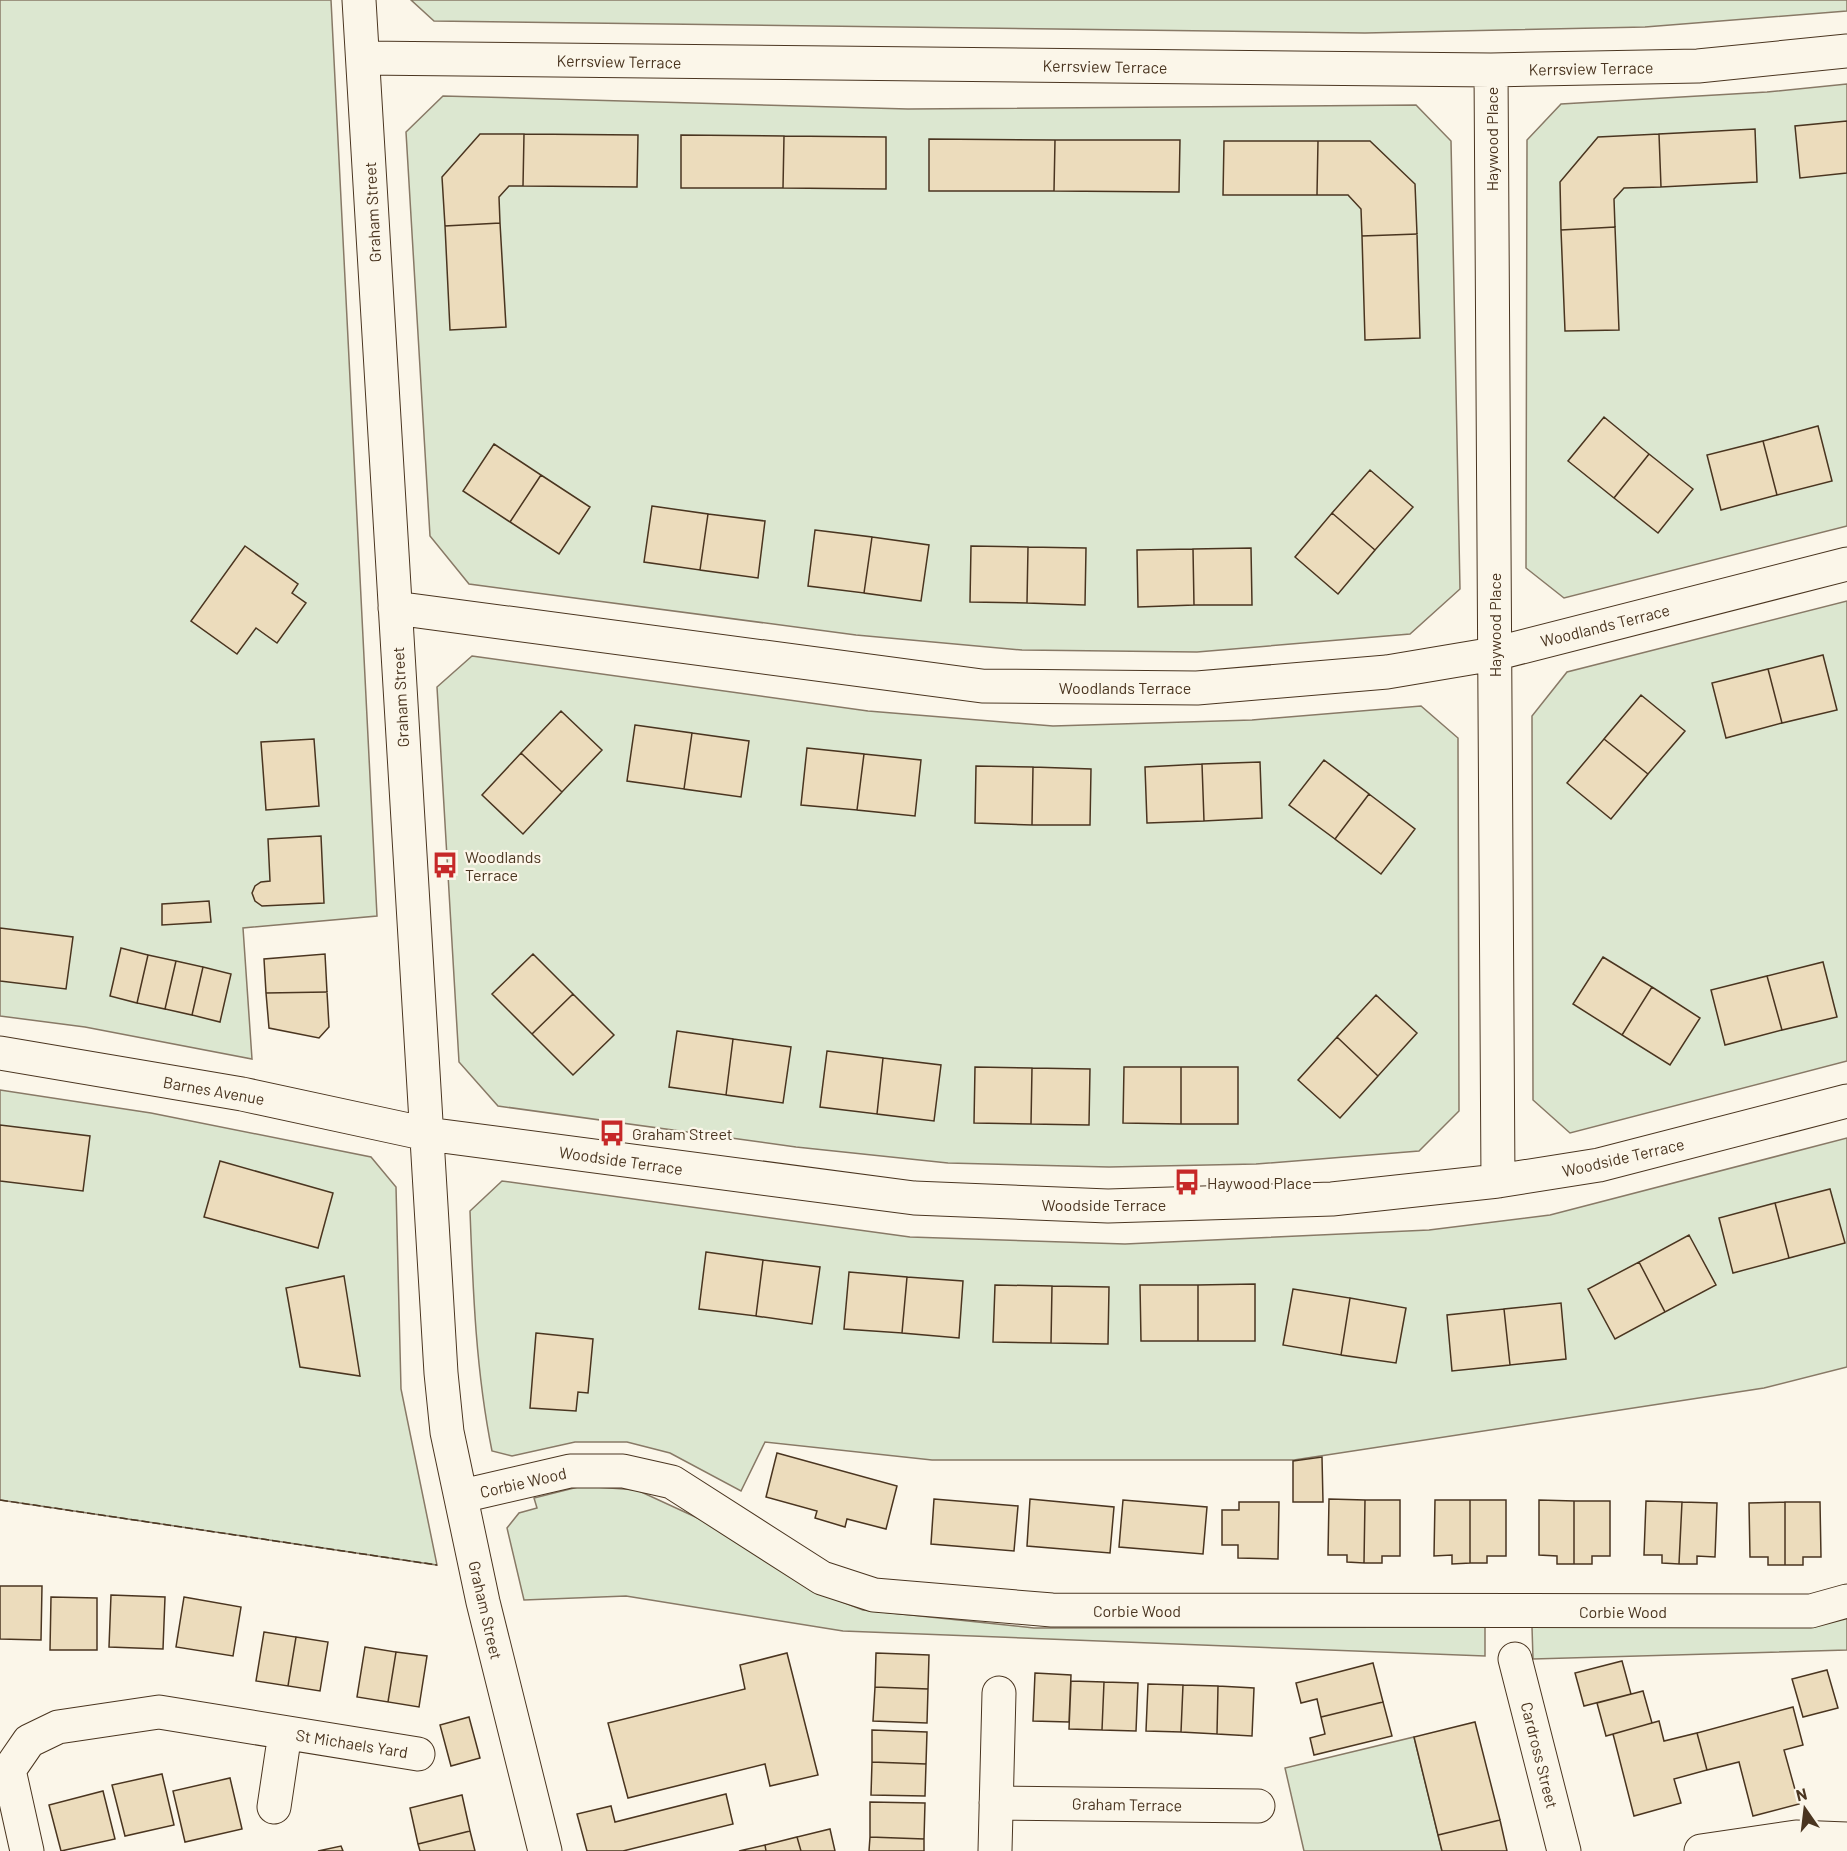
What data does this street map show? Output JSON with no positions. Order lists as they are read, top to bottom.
{
  "streets": {
    "street": [
      "Kerrsview Terrace",
      "Haywood Place",
      "Graham Street",
      "Woodlands Terrace",
      "Barnes Avenue",
      "Woodside Terrace",
      "Corbie Wood",
      "St Michaels Yard",
      "Cardross Street",
      "Graham Terrace"
    ]
  },
  "crossings": [
    ["Kerrsview Terrace", "Haywood Place"],
    ["Kerrsview Terrace", "Graham Street"],
    ["Haywood Place", "Woodlands Terrace"],
    ["Haywood Place", "Woodside Terrace"],
    ["Graham Street", "Woodlands Terrace"],
    ["Graham Street", "Barnes Avenue"],
    ["Graham Street", "Woodside Terrace"],
    ["Graham Street", "Corbie Wood"],
    ["Barnes Avenue", "Woodside Terrace"]
  ],
  "places": {
    "bus stop": ["Woodlands Terrace", "Graham Street", "Haywood Place"]
  },
  "north": "top"
}
